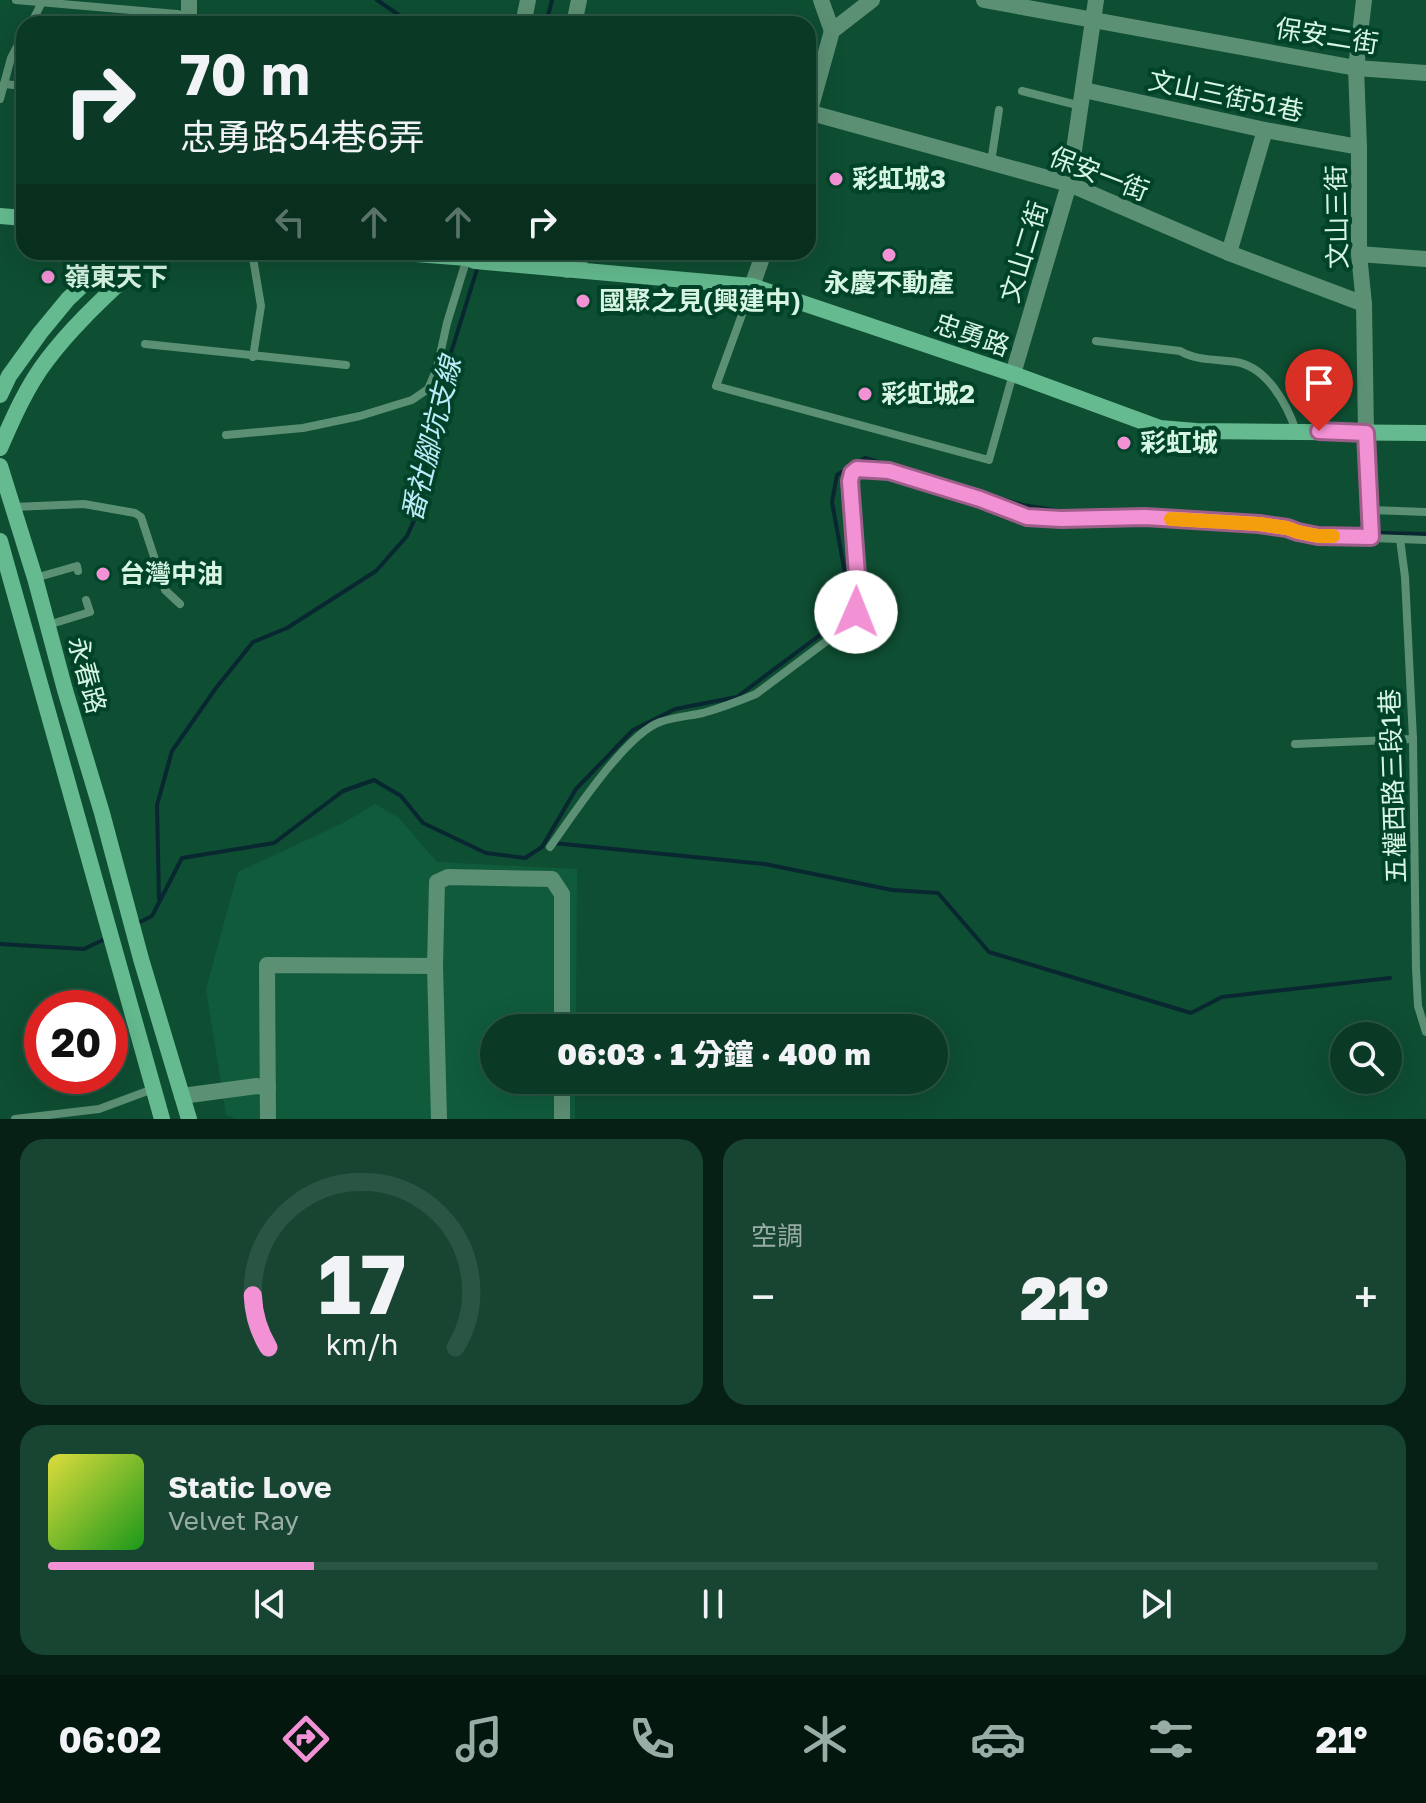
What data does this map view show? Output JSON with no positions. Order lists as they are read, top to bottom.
{
  "streets": {
    "street": [
      "保安二街",
      "文山三街51巷",
      "保安一街",
      "文山三街",
      "文山二街",
      "忠勇路",
      "永春路"
    ],
    "lane": ["五權西路三段1巷"]
  },
  "crossings": [
    ["保安二街", "文山三街"],
    ["保安二街", "文山二街"],
    ["文山三街51巷", "文山三街"],
    ["文山三街51巷", "文山二街"],
    ["保安一街", "文山三街"],
    ["保安一街", "文山二街"],
    ["文山三街", "忠勇路"],
    ["文山二街", "忠勇路"]
  ],
  "water": ["番社腳坑支線"],
  "places": [
    "彩虹城3",
    "永慶不動產",
    "嶺東天下",
    "國聚之見(興建中)",
    "彩虹城2",
    "彩虹城",
    "台灣中油"
  ],
  "page": {
    "turn": ["70 m", "忠勇路54巷6弄"],
    "limit": "20",
    "trip": "06:03 · 1 分鐘 · 400 m",
    "tile": "空調",
    "heat": ["−", "21°", "+"],
    "song": ["Static Love", "Velvet Ray"],
    "tabs": ["06:02", "21°"],
    "gauge": ["17", "km/h"]
  }
}
